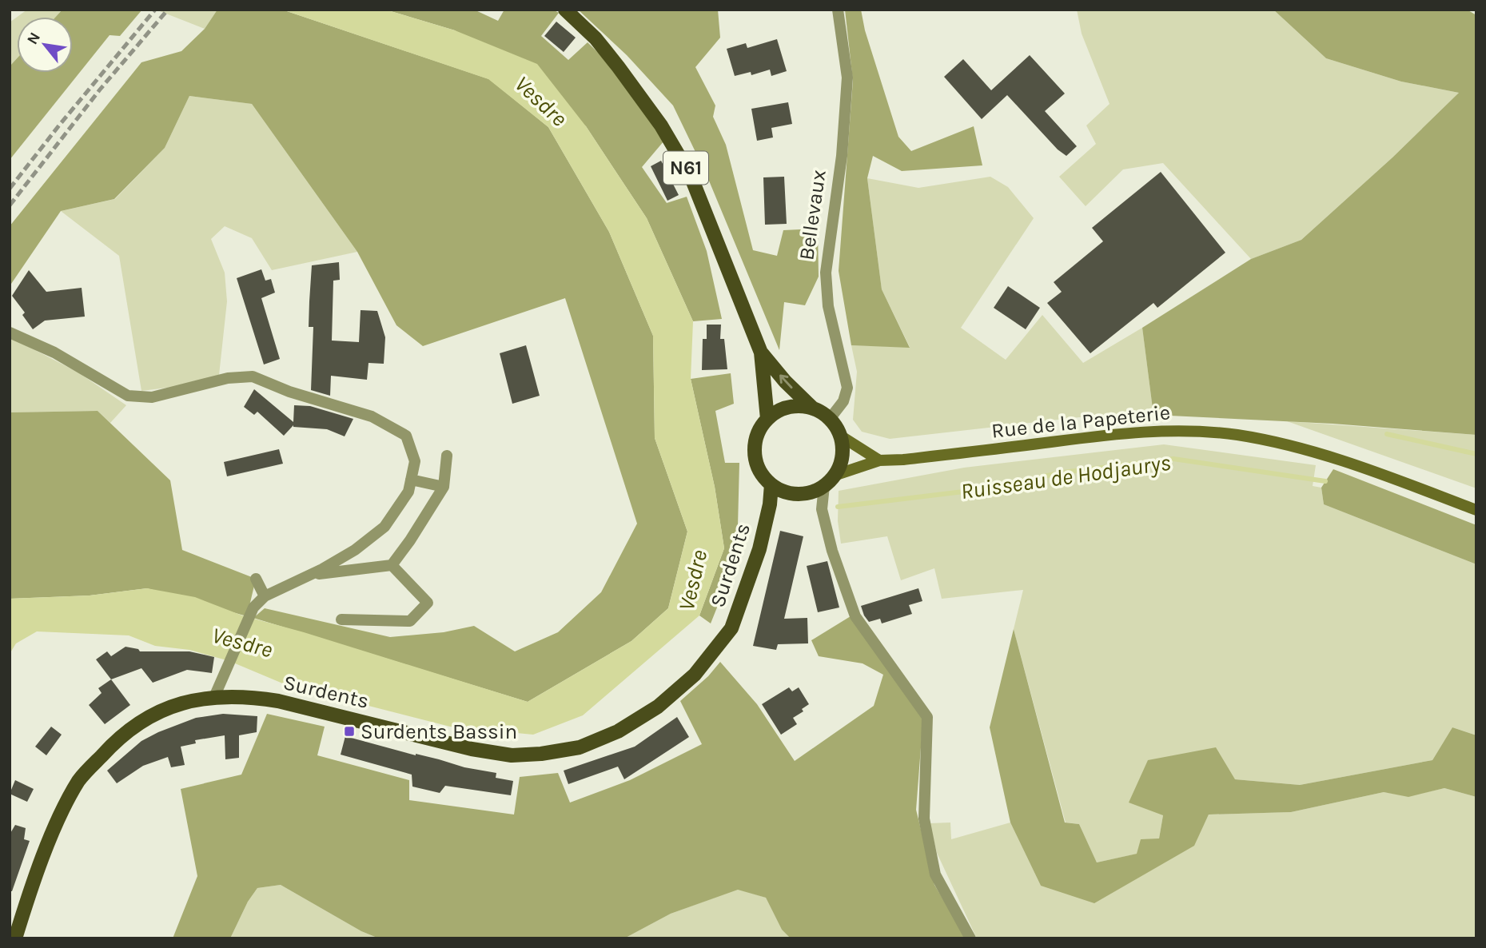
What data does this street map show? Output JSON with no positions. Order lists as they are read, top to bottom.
{
  "streets": {
    "main road": ["N61", "Rue de la Papeterie", "Surdents"],
    "street": ["Bellevaux"]
  },
  "crossings": [
    ["N61", "Bellevaux"],
    ["N61", "Rue de la Papeterie"],
    ["N61", "Surdents"],
    ["Bellevaux", "Rue de la Papeterie"],
    ["Bellevaux", "Surdents"],
    ["Rue de la Papeterie", "Surdents"]
  ],
  "water": ["Vesdre", "Ruisseau de Hodjaurys"],
  "places": {
    "transit": ["Surdents Bassin"]
  },
  "north": "top left"
}
